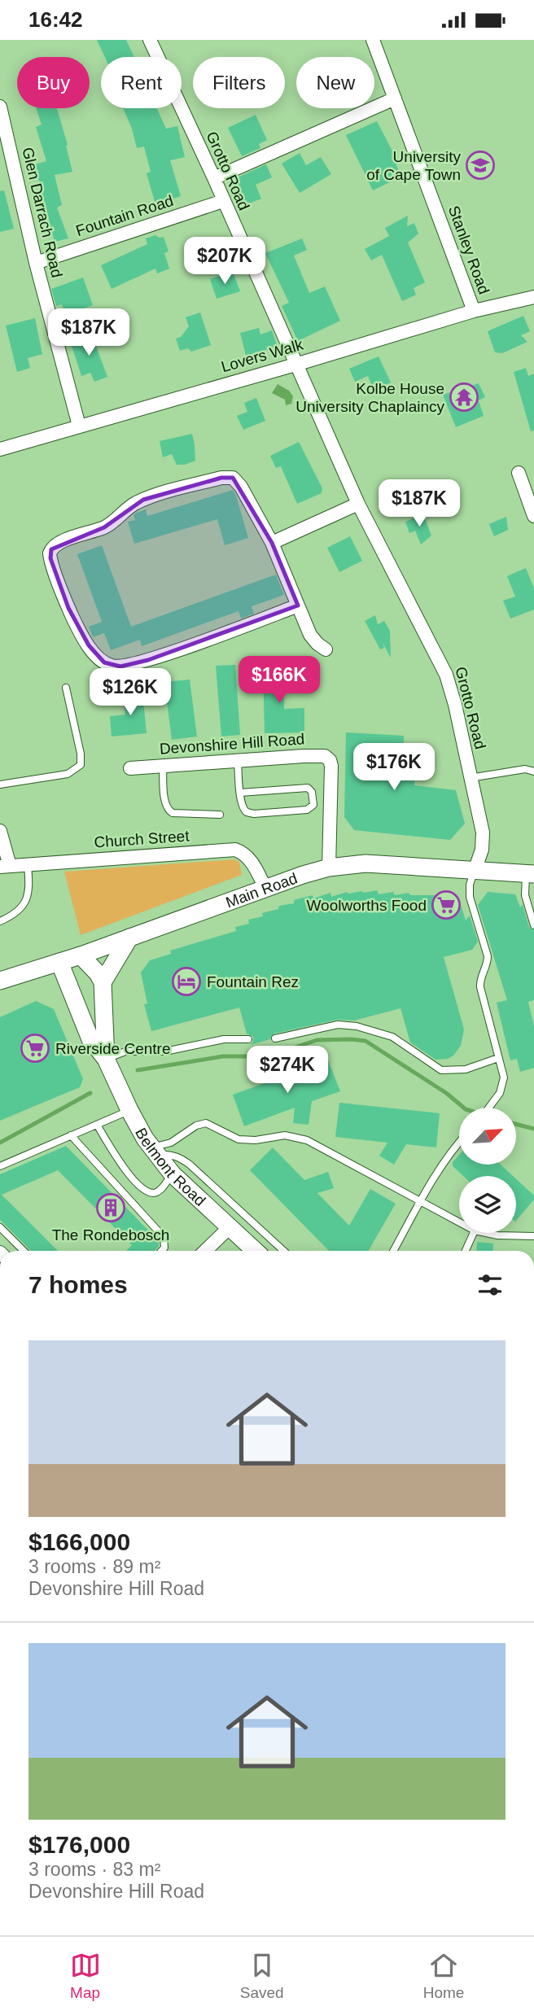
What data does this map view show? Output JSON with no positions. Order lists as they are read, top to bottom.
{
  "streets": {
    "main road": ["Main Road", "Belmont Road"],
    "street": [
      "Grotto Road",
      "Glen Darrach Road",
      "Fountain Road",
      "Stanley Road",
      "Lovers Walk",
      "Devonshire Hill Road",
      "Church Street"
    ]
  },
  "crossings": [
    ["Grotto Road", "Fountain Road"],
    ["Grotto Road", "Lovers Walk"],
    ["Grotto Road", "Main Road"],
    ["Glen Darrach Road", "Fountain Road"],
    ["Glen Darrach Road", "Lovers Walk"],
    ["Stanley Road", "Lovers Walk"],
    ["Devonshire Hill Road", "Main Road"],
    ["Church Street", "Main Road"],
    ["Main Road", "Belmont Road"]
  ],
  "places": {
    "school or university": ["University of Cape Town"],
    "temple": ["Kolbe House University Chaplaincy"],
    "supermarket": ["Woolworths Food", "Riverside Centre"],
    "hotel": ["Fountain Rez"],
    "building": ["The Rondebosch"]
  },
  "north": "top right",
  "page": {
    "status": "16:42",
    "chip": [
      "Buy",
      "Rent",
      "Filters",
      "New"
    ],
    "price": [
      "$207K",
      "$187K",
      "$187K",
      "$166K",
      "$126K",
      "$176K",
      "$274K"
    ],
    "heading": "7 homes",
    "list": [
      {
        "name": "$166,000",
        "note": "3 rooms · 89 m² · Devonshire Hill Road"
      },
      {
        "name": "$176,000",
        "note": "3 rooms · 83 m² · Devonshire Hill Road"
      }
    ],
    "tabs": ["Map", "Saved", "Home"]
  }
}
